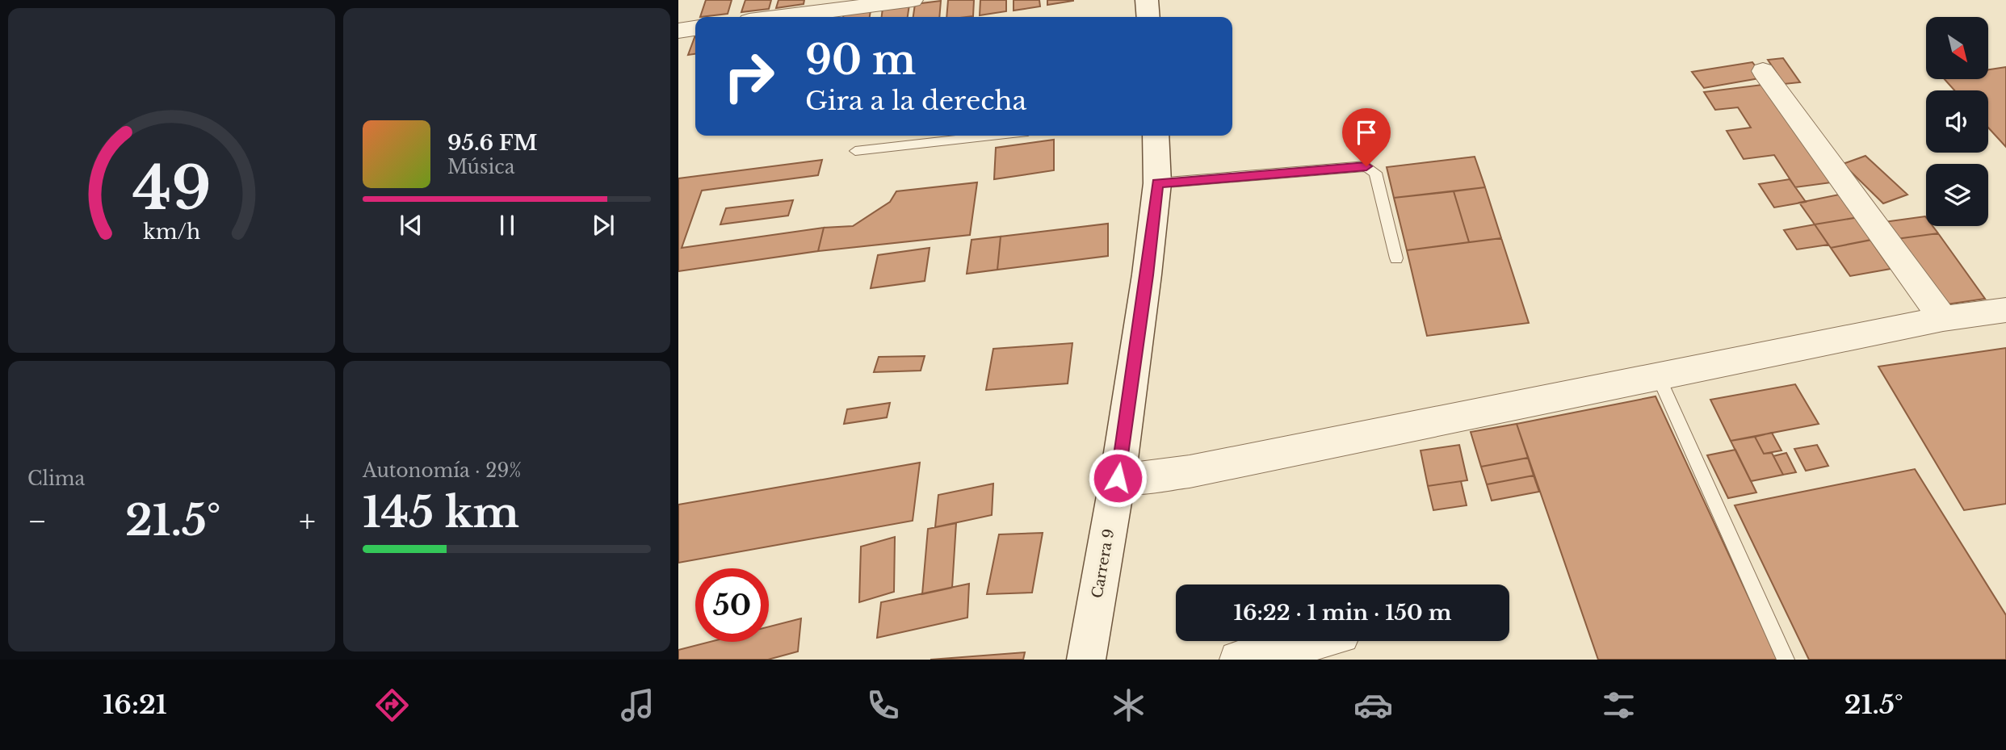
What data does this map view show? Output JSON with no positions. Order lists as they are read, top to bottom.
{
  "streets": {
    "main road": ["Carrera 9"]
  },
  "north": "bottom right",
  "page": {
    "turn": ["90 m", "Gira a la derecha"],
    "song": ["95.6 FM", "Música"],
    "tile": [
      "Clima",
      ["Autonomía · 29%", "145 km"]
    ],
    "heat": ["−", "21.5°", "+"],
    "limit": "50",
    "trip": "16:22 · 1 min · 150 m",
    "tabs": ["16:21", "21.5°"],
    "gauge": ["49", "km/h"]
  }
}
